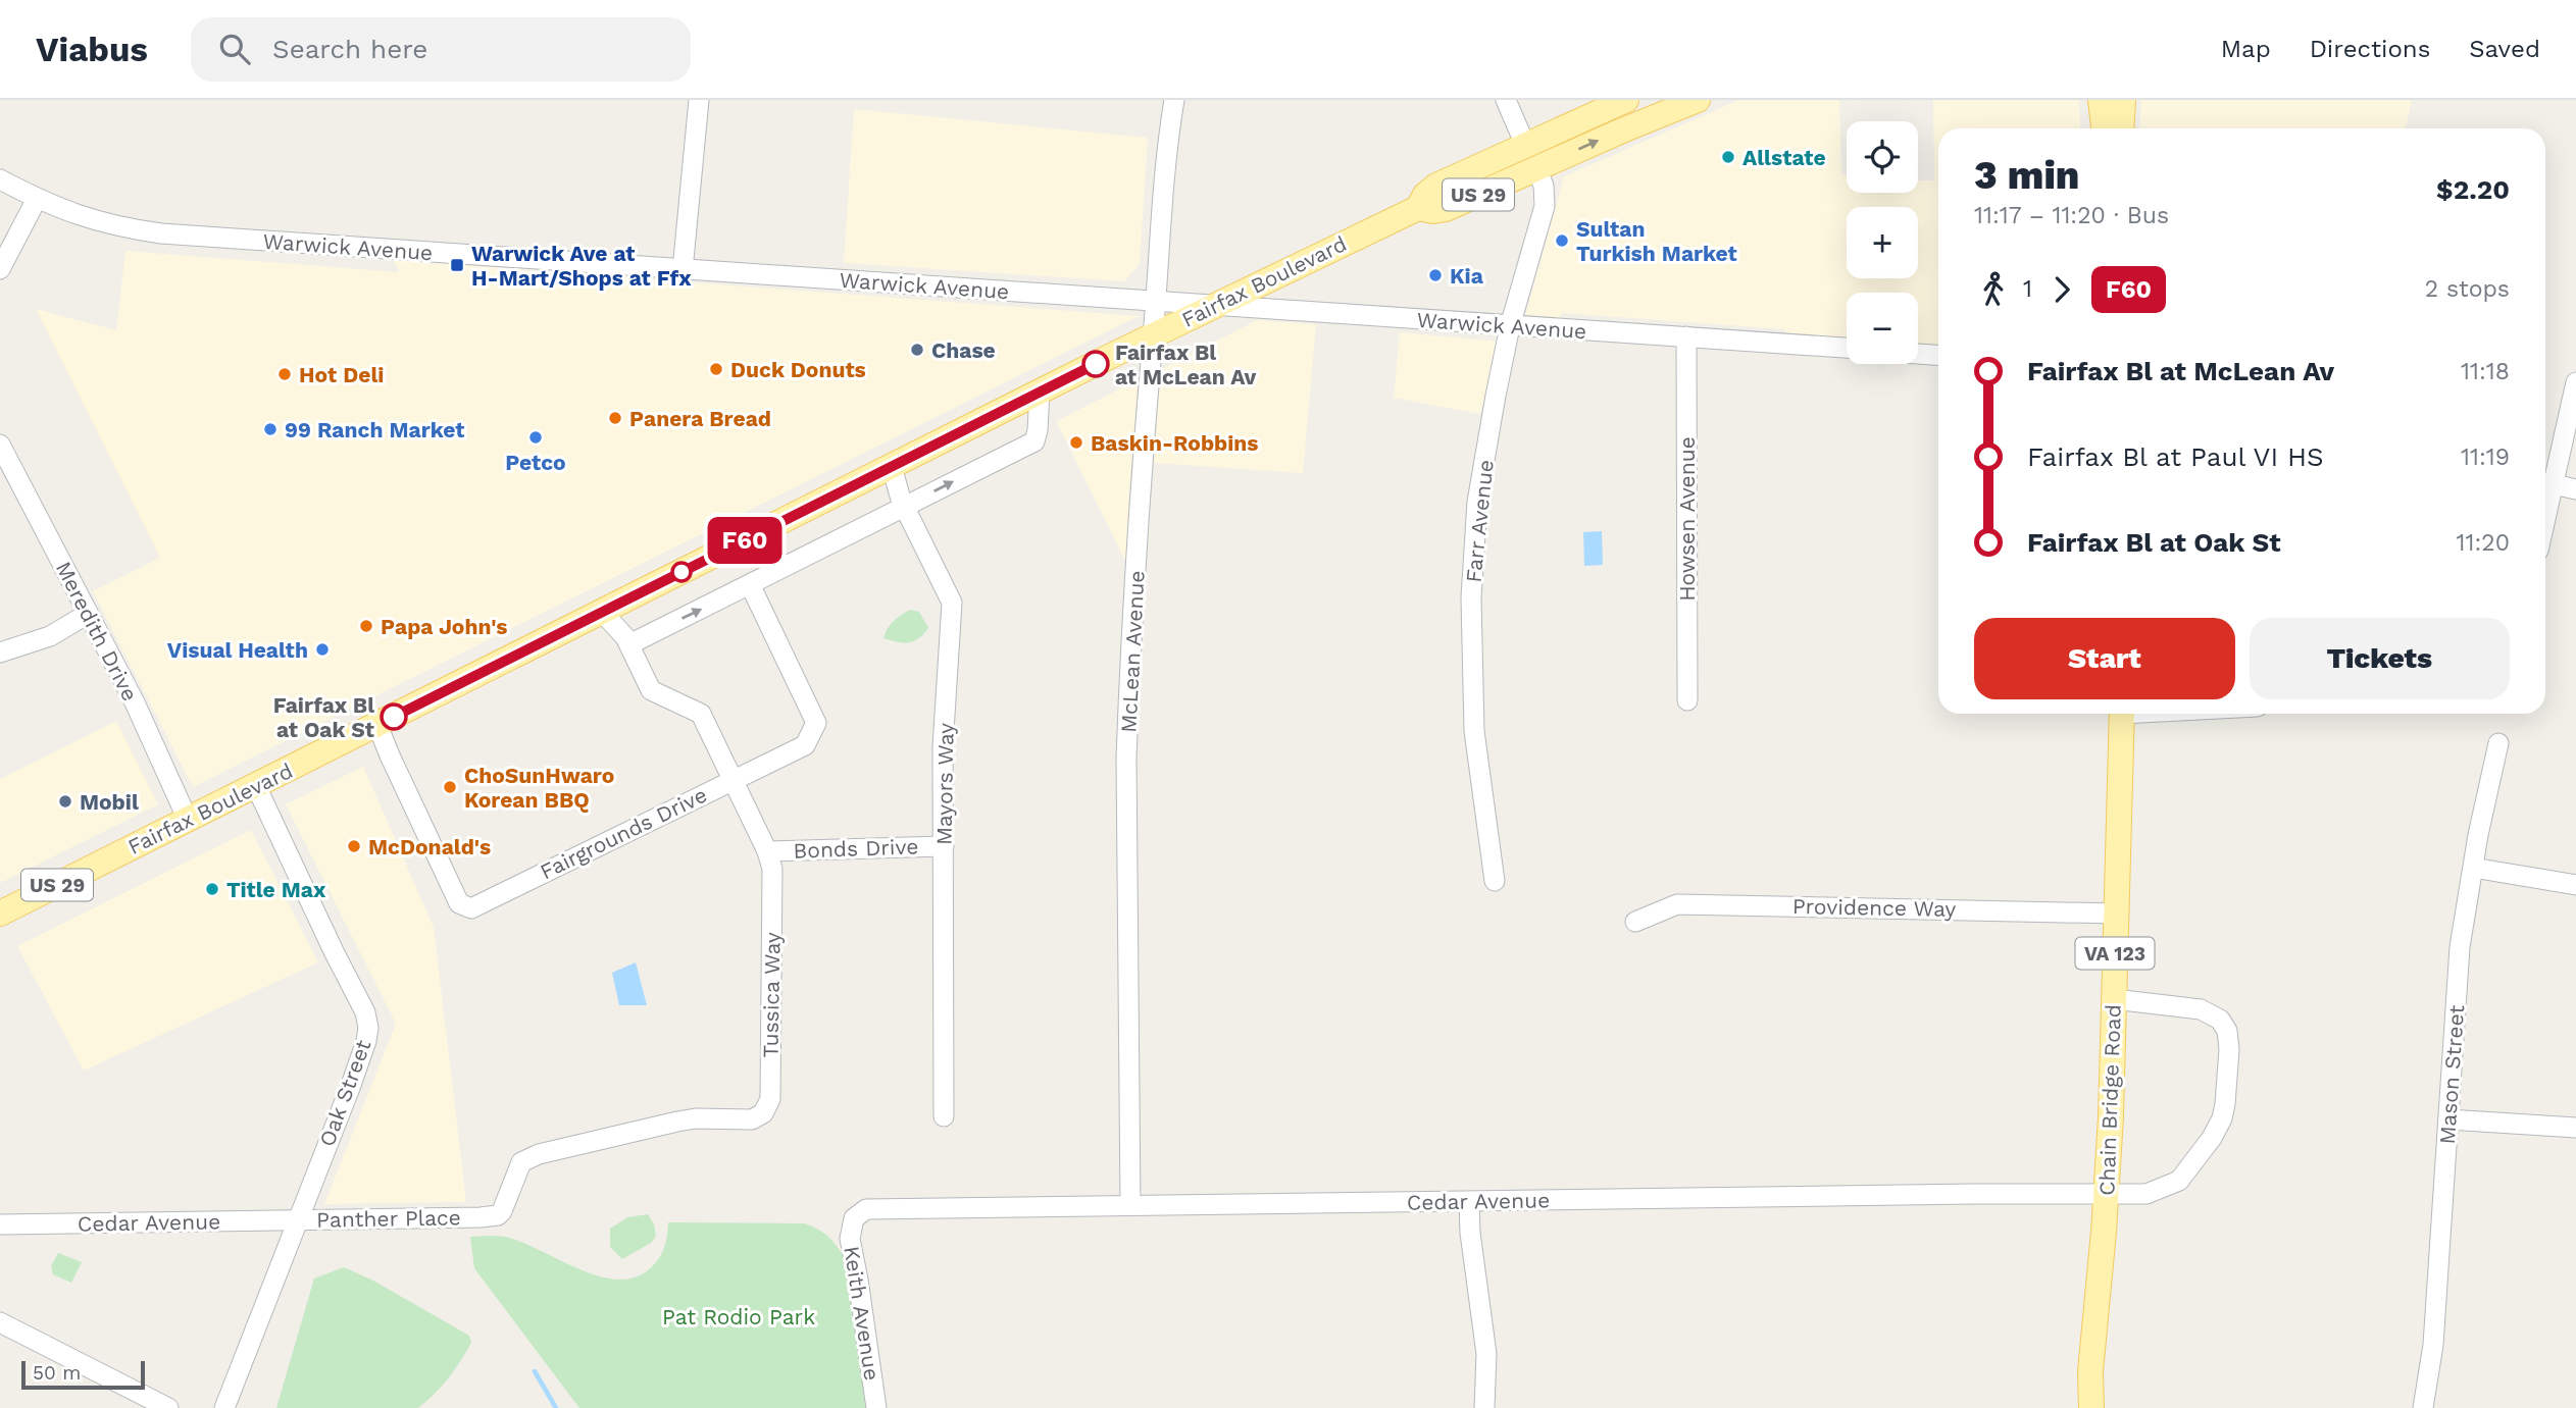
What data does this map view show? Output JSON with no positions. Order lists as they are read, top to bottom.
{
  "streets": {
    "main road": [
      "US 29",
      "Fairfax Boulevard",
      "VA 123",
      "Chain Bridge Road"
    ],
    "street": [
      "Warwick Avenue",
      "Howsen Avenue",
      "Farr Avenue",
      "Meredith Drive",
      "McLean Avenue",
      "Mayors Way",
      "Fairgrounds Drive",
      "Bonds Drive",
      "Providence Way",
      "Tussica Way",
      "Mason Street",
      "Oak Street",
      "Cedar Avenue",
      "Panther Place",
      "Keith Avenue"
    ]
  },
  "crossings": [
    ["Warwick Avenue", "Fairfax Boulevard"],
    ["Warwick Avenue", "Howsen Avenue"],
    ["Warwick Avenue", "Farr Avenue"],
    ["Warwick Avenue", "McLean Avenue"],
    ["Fairfax Boulevard", "Farr Avenue"],
    ["Fairfax Boulevard", "Meredith Drive"],
    ["Fairfax Boulevard", "McLean Avenue"],
    ["Fairfax Boulevard", "Mayors Way"],
    ["Fairfax Boulevard", "Fairgrounds Drive"],
    ["Fairfax Boulevard", "Tussica Way"],
    ["Fairfax Boulevard", "Oak Street"],
    ["McLean Avenue", "Cedar Avenue"],
    ["Mayors Way", "Bonds Drive"],
    ["Fairgrounds Drive", "Tussica Way"],
    ["Bonds Drive", "Tussica Way"],
    ["Providence Way", "Chain Bridge Road"],
    ["Tussica Way", "Panther Place"],
    ["Oak Street", "Cedar Avenue"],
    ["Oak Street", "Panther Place"],
    ["Chain Bridge Road", "Cedar Avenue"],
    ["Cedar Avenue", "Panther Place"],
    ["Cedar Avenue", "Keith Avenue"]
  ],
  "parks": ["Pat Rodio Park"],
  "places": {
    "other": [
      "Allstate",
      "Sultan Turkish Market",
      "Kia",
      "Chase",
      "Fairfax Bl at McLean Av",
      "Duck Donuts",
      "Hot Deli",
      "Panera Bread",
      "99 Ranch Market",
      "Petco",
      "Baskin-Robbins",
      "Papa John's",
      "Visual Health",
      "Fairfax Bl at Oak St",
      "ChoSunHwaro Korean BBQ",
      "Mobil",
      "McDonald's",
      "Title Max"
    ],
    "transit": ["Warwick Ave at H-Mart/Shops at Ffx"]
  },
  "lines": ["bus line F60"],
  "scale_bar": "50 m",
  "page": {
    "header": "Viabus",
    "search": "Search here",
    "nav": ["Map", "Directions", "Saved"],
    "on_map": "F60",
    "map_buttons": ["+", "−"],
    "heading": ["3 min", "11:17 – 11:20 · Bus", "$2.20"],
    "legs": ["1", "F60", "2 stops"],
    "list": [
      {
        "name": "Fairfax Bl at McLean Av",
        "value": "11:18"
      },
      {
        "name": "Fairfax Bl at Paul VI HS",
        "value": "11:19"
      },
      {
        "name": "Fairfax Bl at Oak St",
        "value": "11:20"
      }
    ],
    "buttons": ["Start", "Tickets"],
    "scale": "50 m"
  }
}
